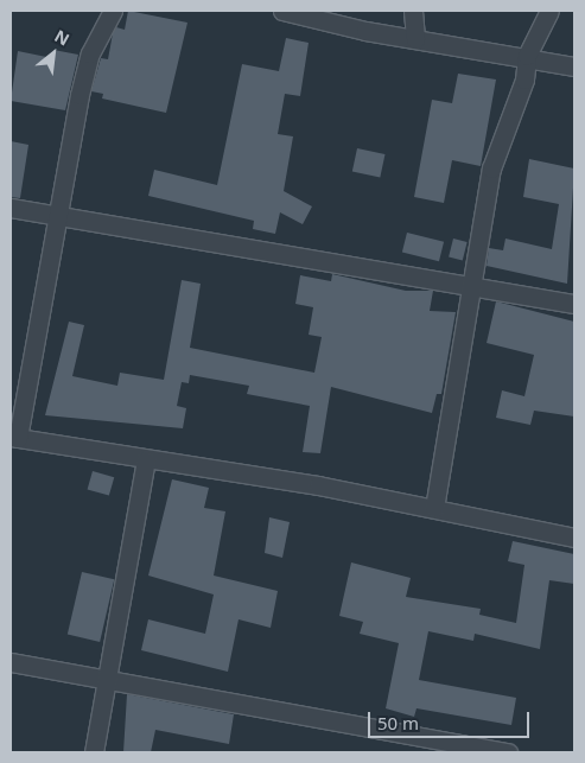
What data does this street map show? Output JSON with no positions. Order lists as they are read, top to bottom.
{
  "scale_bar": "50 m",
  "north": "top right"
}
